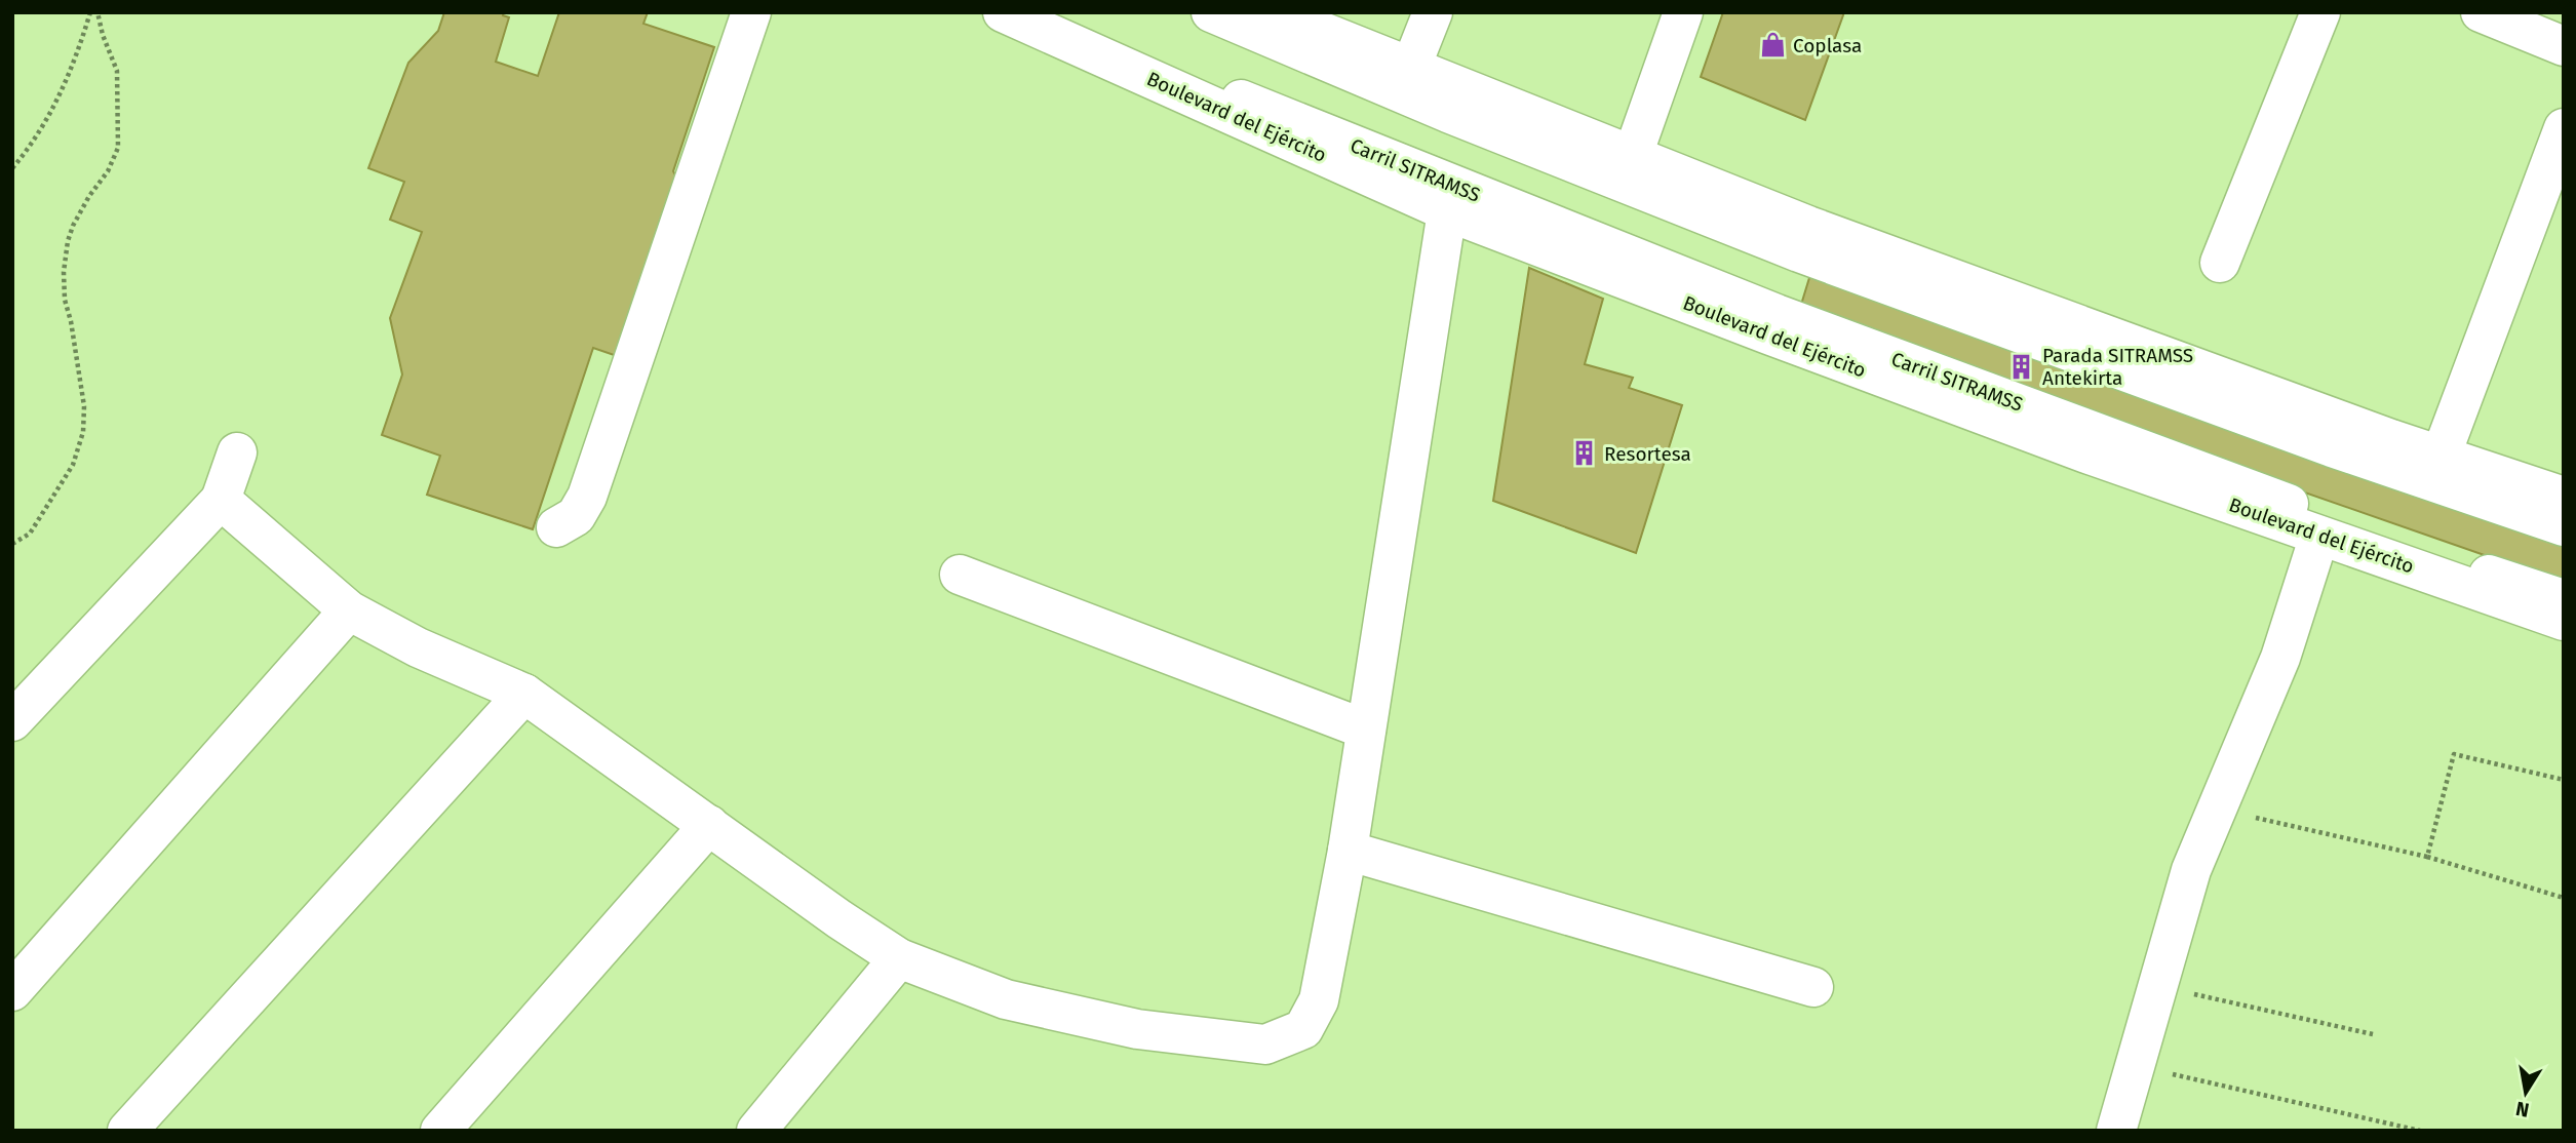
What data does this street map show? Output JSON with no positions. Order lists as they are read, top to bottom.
{
  "streets": {
    "main road": ["Boulevard del Ejército", "Carril SITRAMSS"]
  },
  "places": {
    "shop": ["Coplasa"],
    "building": ["Parada SITRAMSS Antekirta", "Resortesa"]
  },
  "north": "bottom"
}
